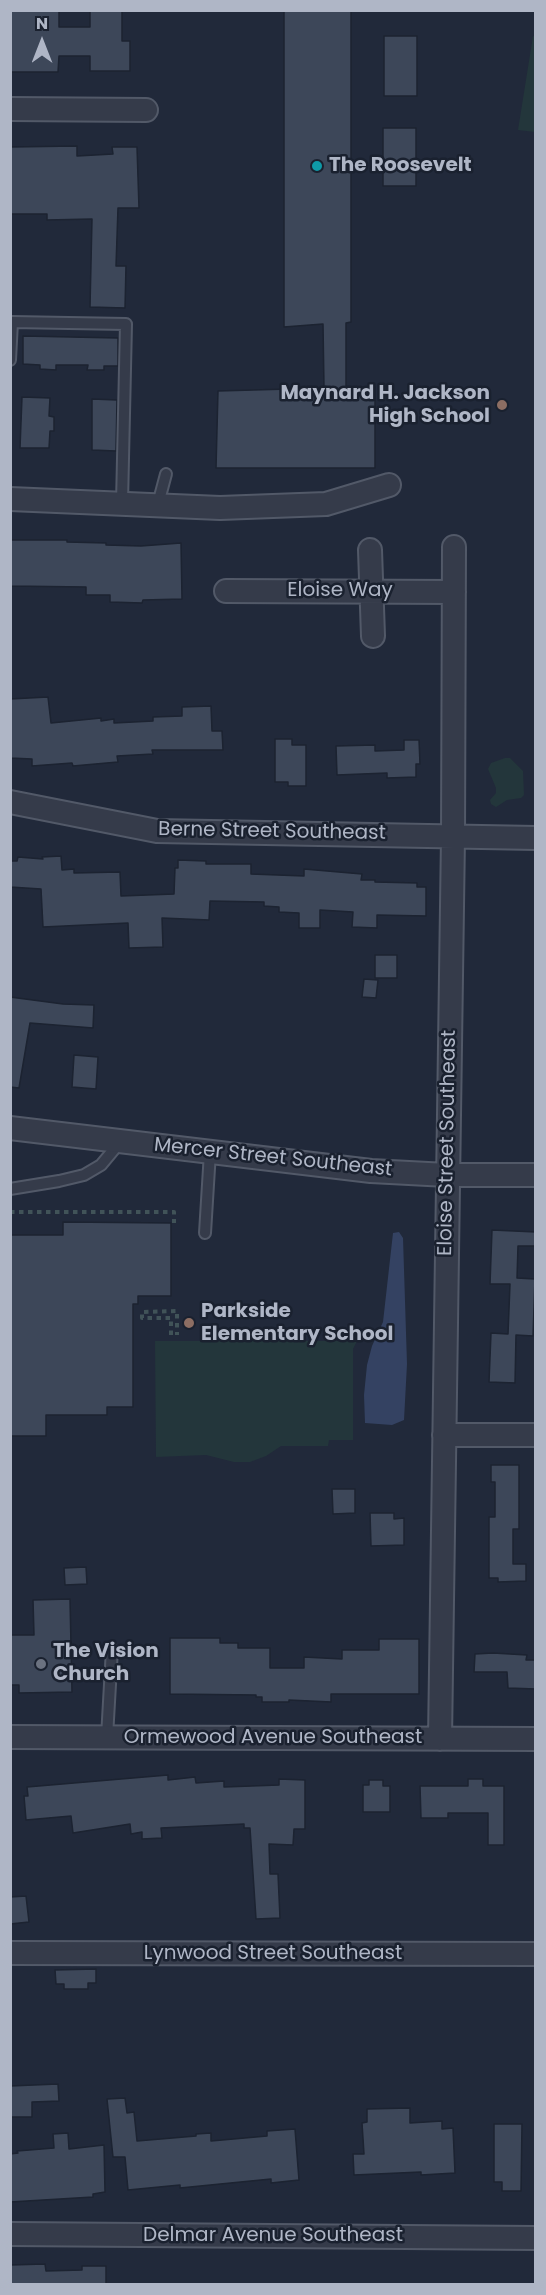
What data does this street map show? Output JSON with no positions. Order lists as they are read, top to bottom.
{
  "streets": {
    "street": [
      "Eloise Way",
      "Berne Street Southeast",
      "Eloise Street Southeast",
      "Mercer Street Southeast",
      "Ormewood Avenue Southeast",
      "Lynwood Street Southeast",
      "Delmar Avenue Southeast"
    ]
  },
  "crossings": [
    ["Eloise Way", "Eloise Street Southeast"],
    ["Berne Street Southeast", "Eloise Street Southeast"],
    ["Eloise Street Southeast", "Mercer Street Southeast"],
    ["Eloise Street Southeast", "Ormewood Avenue Southeast"]
  ],
  "places": [
    "The Roosevelt",
    "Maynard H. Jackson High School",
    "Parkside Elementary School",
    "The Vision Church"
  ],
  "north": "top"
}
